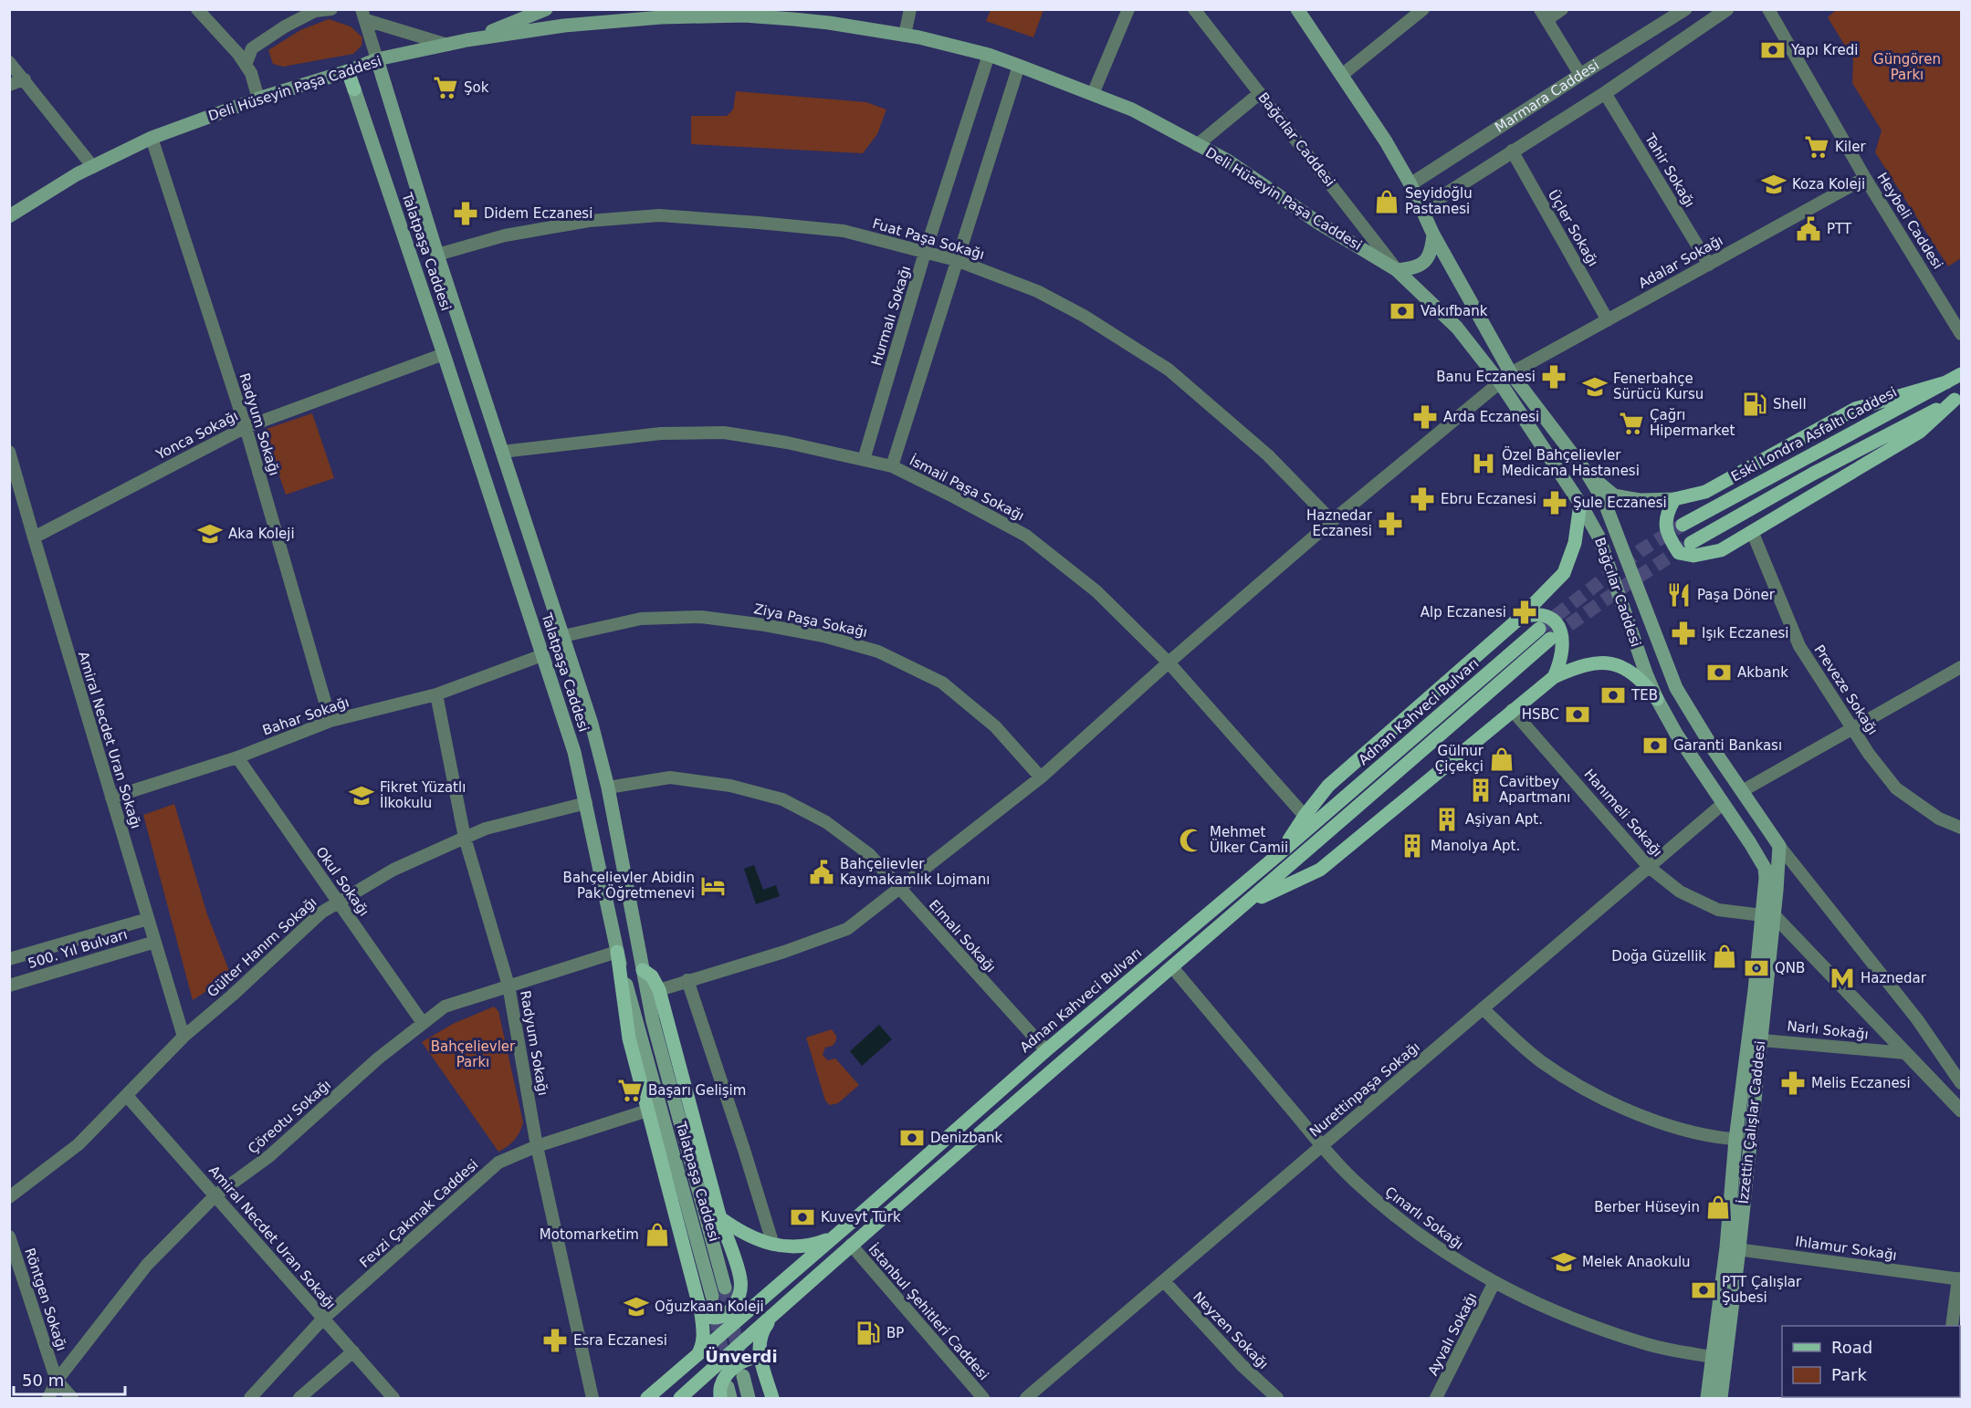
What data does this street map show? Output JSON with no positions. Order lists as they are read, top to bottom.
{
  "streets": {
    "main road": [
      "Deli Hüseyin Paşa Caddesi",
      "Bağcılar Caddesi",
      "Talatpaşa Caddesi",
      "Eski Londra Asfaltı Caddesi",
      "Adnan Kahveci Bulvarı",
      "İzzettin Çalışlar Caddesi"
    ],
    "street": [
      "Marmara Caddesi",
      "Tahir Sokağı",
      "Heybeli Caddesi",
      "Üçler Sokağı",
      "Fuat Paşa Sokağı",
      "Adalar Sokağı",
      "Hurmalı Sokağı",
      "Radyum Sokağı",
      "Yonca Sokağı",
      "İsmail Paşa Sokağı",
      "Ziya Paşa Sokağı",
      "Preveze Sokağı",
      "Bahar Sokağı",
      "Amiral Necdet Uran Sokağı",
      "Hanımeli Sokağı",
      "Okul Sokağı",
      "Elmalı Sokağı",
      "Gülter Hanım Sokağı",
      "500. Yıl Bulvarı",
      "Narlı Sokağı",
      "Nurettinpaşa Sokağı",
      "Çöreotu Sokağı",
      "Fevzi Çakmak Caddesi",
      "Çınarlı Sokağı",
      "Ihlamur Sokağı",
      "Röntgen Sokağı",
      "İstanbul Şehitleri Caddesi",
      "Neyzen Sokağı",
      "Ayvalı Sokağı"
    ]
  },
  "crossings": [
    ["Deli Hüseyin Paşa Caddesi", "Bağcılar Caddesi"],
    ["Deli Hüseyin Paşa Caddesi", "Talatpaşa Caddesi"],
    ["Deli Hüseyin Paşa Caddesi", "Hurmalı Sokağı"],
    ["Deli Hüseyin Paşa Caddesi", "Radyum Sokağı"],
    ["Marmara Caddesi", "Bağcılar Caddesi"],
    ["Bağcılar Caddesi", "Adalar Sokağı"],
    ["Bağcılar Caddesi", "Hanımeli Sokağı"],
    ["Bağcılar Caddesi", "Nurettinpaşa Sokağı"],
    ["Bağcılar Caddesi", "İzzettin Çalışlar Caddesi"],
    ["Tahir Sokağı", "Adalar Sokağı"],
    ["Heybeli Caddesi", "Adalar Sokağı"],
    ["Üçler Sokağı", "Adalar Sokağı"],
    ["Fuat Paşa Sokağı", "Talatpaşa Caddesi"],
    ["Fuat Paşa Sokağı", "Hurmalı Sokağı"],
    ["Talatpaşa Caddesi", "Yonca Sokağı"],
    ["Talatpaşa Caddesi", "İsmail Paşa Sokağı"],
    ["Talatpaşa Caddesi", "Ziya Paşa Sokağı"],
    ["Talatpaşa Caddesi", "Bahar Sokağı"],
    ["Talatpaşa Caddesi", "Elmalı Sokağı"],
    ["Talatpaşa Caddesi", "Gülter Hanım Sokağı"],
    ["Talatpaşa Caddesi", "Çöreotu Sokağı"],
    ["Hurmalı Sokağı", "İsmail Paşa Sokağı"],
    ["Radyum Sokağı", "Yonca Sokağı"],
    ["Radyum Sokağı", "Bahar Sokağı"],
    ["Radyum Sokağı", "Gülter Hanım Sokağı"],
    ["Radyum Sokağı", "Çöreotu Sokağı"],
    ["Radyum Sokağı", "Fevzi Çakmak Caddesi"],
    ["Yonca Sokağı", "Amiral Necdet Uran Sokağı"],
    ["Adnan Kahveci Bulvarı", "Elmalı Sokağı"],
    ["Bahar Sokağı", "Amiral Necdet Uran Sokağı"],
    ["Bahar Sokağı", "Okul Sokağı"],
    ["Amiral Necdet Uran Sokağı", "Gülter Hanım Sokağı"],
    ["Amiral Necdet Uran Sokağı", "500. Yıl Bulvarı"],
    ["Amiral Necdet Uran Sokağı", "Çöreotu Sokağı"],
    ["Amiral Necdet Uran Sokağı", "Fevzi Çakmak Caddesi"],
    ["Hanımeli Sokağı", "Nurettinpaşa Sokağı"],
    ["Hanımeli Sokağı", "İzzettin Çalışlar Caddesi"],
    ["Okul Sokağı", "Gülter Hanım Sokağı"],
    ["Okul Sokağı", "Çöreotu Sokağı"],
    ["Narlı Sokağı", "İzzettin Çalışlar Caddesi"],
    ["Nurettinpaşa Sokağı", "Çınarlı Sokağı"],
    ["Nurettinpaşa Sokağı", "Neyzen Sokağı"],
    ["Çöreotu Sokağı", "Röntgen Sokağı"],
    ["İzzettin Çalışlar Caddesi", "Çınarlı Sokağı"],
    ["İzzettin Çalışlar Caddesi", "Ihlamur Sokağı"],
    ["Çınarlı Sokağı", "Ayvalı Sokağı"]
  ],
  "districts": ["Ünverdi"],
  "parks": ["Güngören Parkı", "Bahçelievler Parkı"],
  "places": {
    "bank": [
      "Yapı Kredi",
      "Vakıfbank",
      "Akbank",
      "TEB",
      "HSBC",
      "Garanti Bankası",
      "QNB",
      "Denizbank",
      "Kuveyt Türk",
      "PTT Çalışlar Şubesi"
    ],
    "supermarket": [
      "Şok",
      "Kiler",
      "Çağrı Hipermarket",
      "Başarı Gelişim"
    ],
    "school or university": [
      "Koza Koleji",
      "Fenerbahçe Sürücü Kursu",
      "Aka Koleji",
      "Fikret Yüzatlı İlkokulu",
      "Melek Anaokulu",
      "Oğuzkaan Koleji"
    ],
    "shop": [
      "Seyidoğlu Pastanesi",
      "Gülnur Çiçekçi",
      "Doğa Güzellik",
      "Berber Hüseyin",
      "Motomarketim"
    ],
    "pharmacy": [
      "Didem Eczanesi",
      "Banu Eczanesi",
      "Arda Eczanesi",
      "Ebru Eczanesi",
      "Şule Eczanesi",
      "Haznedar Eczanesi",
      "Alp Eczanesi",
      "Işık Eczanesi",
      "Melis Eczanesi",
      "Esra Eczanesi"
    ],
    "public building": ["PTT", "Bahçelievler Kaymakamlık Lojmanı"],
    "fuel station": ["Shell", "BP"],
    "hospital": ["Özel Bahçelievler Medicana Hastanesi"],
    "restaurant": ["Paşa Döner"],
    "building": ["Cavitbey Apartmanı", "Aşiyan Apt.", "Manolya Apt."],
    "mosque": ["Mehmet Ülker Camii"],
    "hotel": ["Bahçelievler Abidin Pak Öğretmenevi"],
    "metro station": ["Haznedar"]
  },
  "legend": ["Road", "Park"],
  "scale_bar": "50 m"
}
